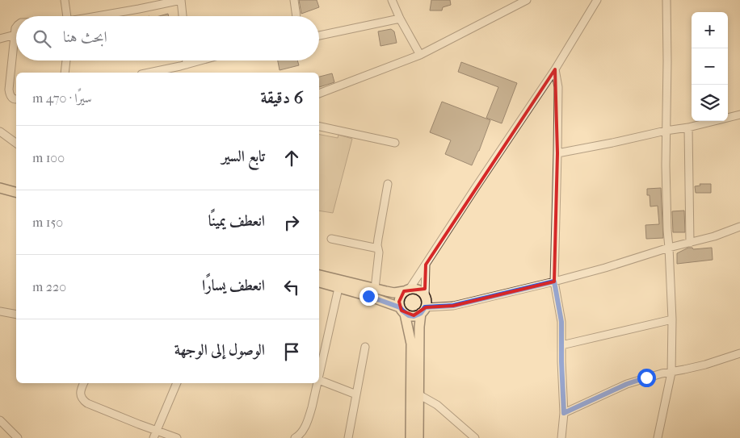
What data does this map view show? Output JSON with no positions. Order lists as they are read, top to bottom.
{
  "page": {
    "map_buttons": ["+", "−"],
    "search": "ابحث هنا",
    "heading": ["6 دقيقة", "سيرًا · 470 m"],
    "list": [
      ["تابع السير", "100 m"],
      ["انعطف يمينًا", "150 m"],
      ["انعطف يسارًا", "220 m"],
      "الوصول إلى الوجهة"
    ]
  }
}
